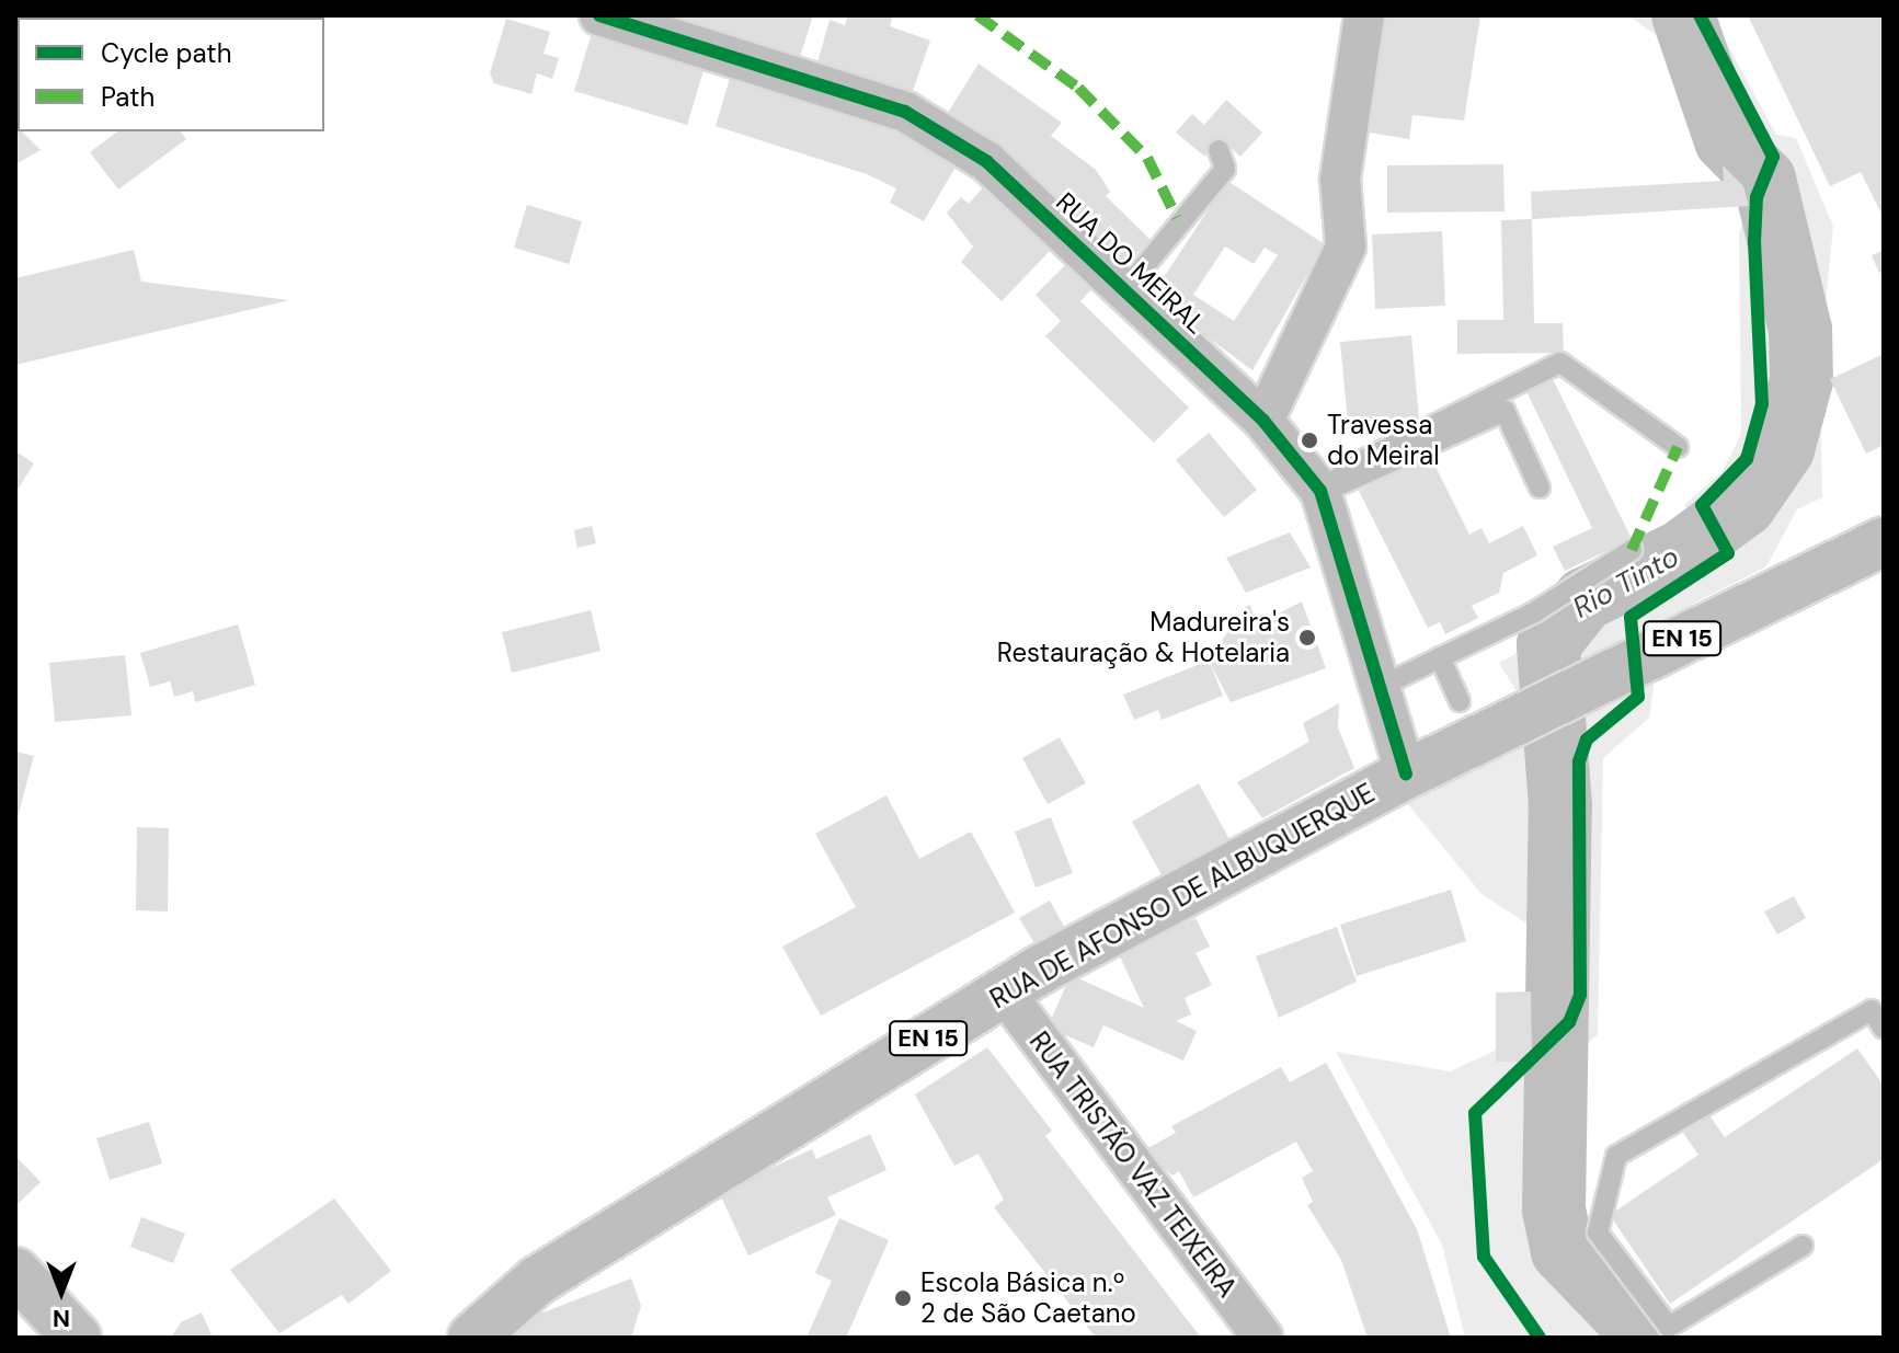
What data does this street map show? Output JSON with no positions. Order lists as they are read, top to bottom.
{
  "streets": {
    "main road": ["EN 15", "RUA DE AFONSO DE ALBUQUERQUE"],
    "street": ["RUA DO MEIRAL", "RUA TRISTÃO VAZ TEIXEIRA"]
  },
  "crossings": [
    ["RUA DO MEIRAL", "RUA DE AFONSO DE ALBUQUERQUE"],
    ["RUA DE AFONSO DE ALBUQUERQUE", "RUA TRISTÃO VAZ TEIXEIRA"]
  ],
  "water": ["Rio Tinto"],
  "places": ["Travessa do Meiral", "Madureira's Restauração & Hotelaria", "Escola Básica n.º 2 de São Caetano"],
  "legend": ["Cycle path", "Path"],
  "north": "bottom"
}
